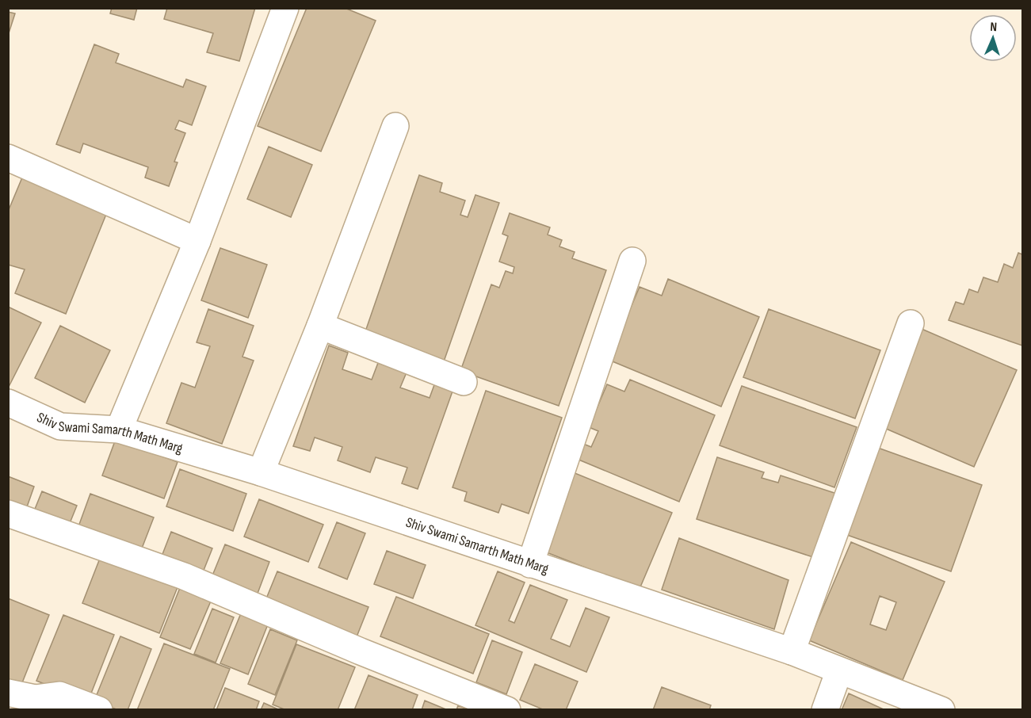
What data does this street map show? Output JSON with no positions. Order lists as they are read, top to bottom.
{
  "streets": {
    "street": ["Shiv Swami Samarth Math Marg"]
  },
  "north": "top"
}
